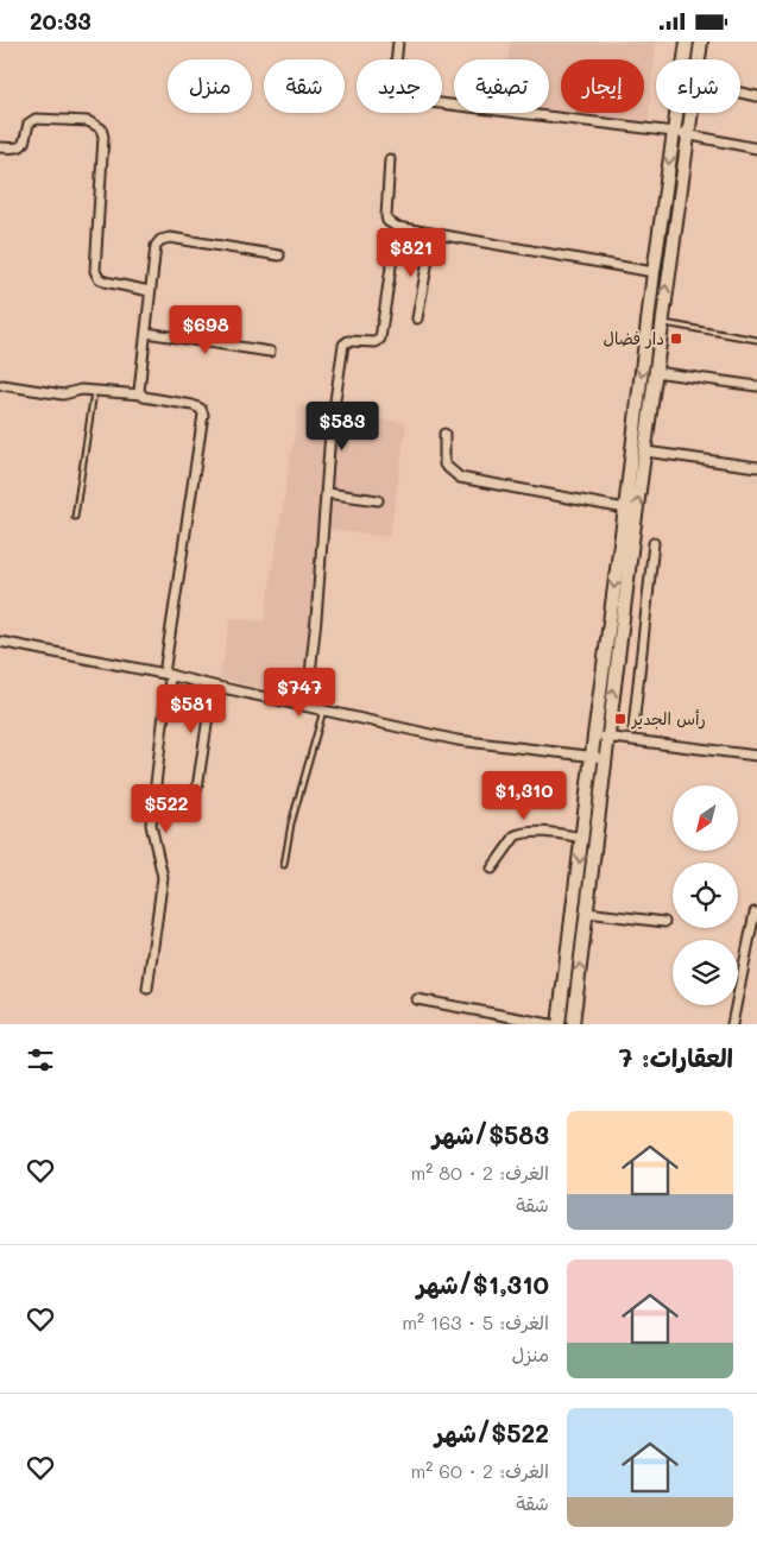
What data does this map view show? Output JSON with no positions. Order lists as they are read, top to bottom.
{
  "places": {
    "transit": ["دار فضال", "رأس الجدير"]
  },
  "north": "bottom left",
  "page": {
    "status": "20:33",
    "chip": [
      "شراء",
      "إيجار",
      "تصفية",
      "جديد",
      "شقة",
      "منزل"
    ],
    "price": [
      "$821",
      "$698",
      "$583",
      "$747",
      "$581",
      "$1,310",
      "$522"
    ],
    "heading": "العقارات: 7",
    "list": [
      {
        "name": "$583/شهر",
        "note": "الغرف: 2 · 80 m² · شقة"
      },
      {
        "name": "$1,310/شهر",
        "note": "الغرف: 5 · 163 m² · منزل"
      },
      {
        "name": "$522/شهر",
        "note": "الغرف: 2 · 60 m² · شقة"
      }
    ]
  }
}
